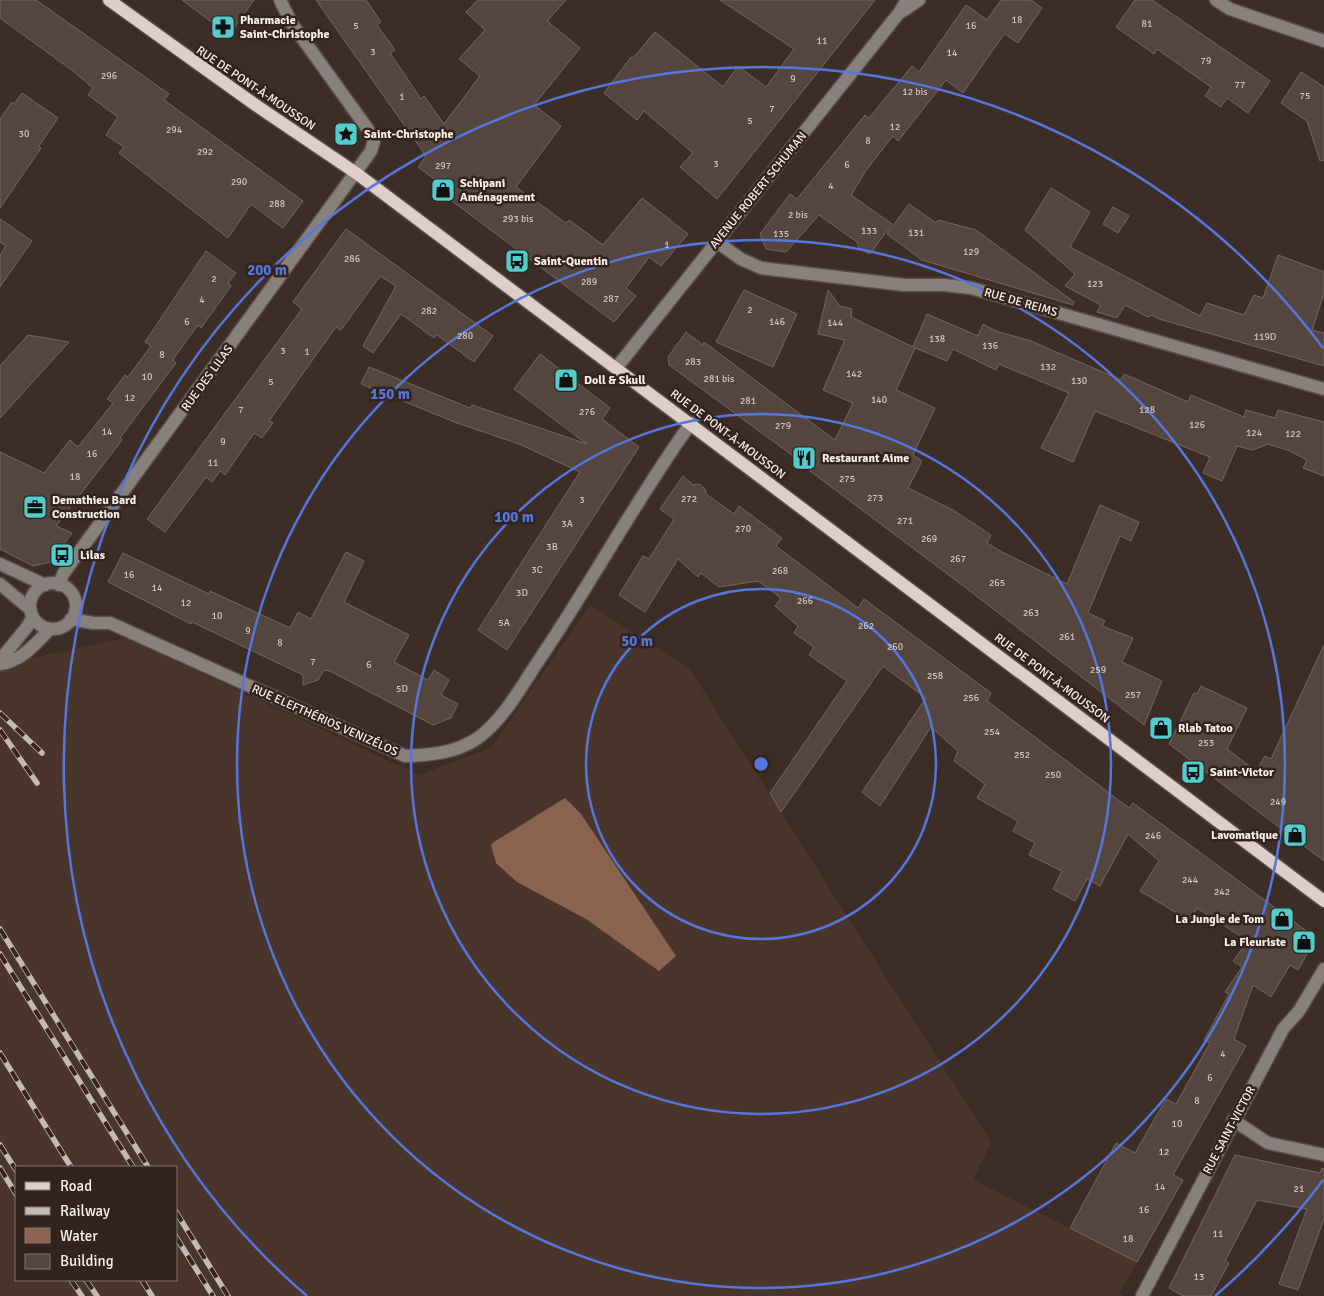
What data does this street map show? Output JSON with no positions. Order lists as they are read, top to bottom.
{
  "streets": {
    "main road": ["RUE DE PONT-À-MOUSSON"],
    "street": [
      "AVENUE ROBERT SCHUMAN",
      "RUE DE REIMS",
      "RUE DES LILAS",
      "RUE ELEFTHÉRIOS VENIZÉLOS",
      "RUE SAINT-VICTOR"
    ]
  },
  "crossings": [
    ["RUE DE PONT-À-MOUSSON", "AVENUE ROBERT SCHUMAN"],
    ["RUE DE PONT-À-MOUSSON", "RUE DES LILAS"],
    ["RUE DE PONT-À-MOUSSON", "RUE ELEFTHÉRIOS VENIZÉLOS"],
    ["AVENUE ROBERT SCHUMAN", "RUE DE REIMS"],
    ["RUE DES LILAS", "RUE ELEFTHÉRIOS VENIZÉLOS"]
  ],
  "places": {
    "pharmacy": ["Pharmacie Saint-Christophe"],
    "place": ["Saint-Christophe"],
    "shop": [
      "Schipani Aménagement",
      "Doll & Skull",
      "Rlab Tatoo",
      "Lavomatique",
      "La Jungle de Tom",
      "La Fleuriste"
    ],
    "bus stop": ["Saint-Quentin", "Lilas", "Saint-Victor"],
    "restaurant": ["Restaurant Aime"],
    "office": ["Demathieu Bard Construction"]
  },
  "house_numbers": [
    "18",
    "81",
    "5",
    "16",
    "11",
    "3",
    "14",
    "79",
    "296",
    "9",
    "77",
    "12 bis",
    "75",
    "1",
    "7",
    "5",
    "12",
    "294",
    "30",
    "8",
    "292",
    "3",
    "6",
    "297",
    "290",
    "4",
    "288",
    "2 bis",
    "293 bis",
    "133",
    "131",
    "135",
    "1",
    "129",
    "286",
    "2",
    "289",
    "123",
    "287",
    "4",
    "2",
    "282",
    "6",
    "146",
    "144",
    "280",
    "119D",
    "138",
    "136",
    "3",
    "1",
    "8",
    "283",
    "132",
    "142",
    "10",
    "281 bis",
    "130",
    "5",
    "12",
    "140",
    "281",
    "7",
    "128",
    "276",
    "126",
    "279",
    "14",
    "124",
    "122",
    "9",
    "16",
    "11",
    "18",
    "275",
    "273",
    "272",
    "3",
    "271",
    "3A",
    "270",
    "269",
    "3B",
    "267",
    "3C",
    "268",
    "16",
    "265",
    "14",
    "3D",
    "266",
    "12",
    "263",
    "10",
    "5A",
    "262",
    "9",
    "261",
    "8",
    "260",
    "7",
    "6",
    "259",
    "258",
    "5D",
    "257",
    "256",
    "254",
    "253",
    "252",
    "250",
    "249",
    "246",
    "244",
    "242",
    "4",
    "6",
    "8",
    "10",
    "12",
    "14",
    "21",
    "16",
    "11",
    "18",
    "13"
  ],
  "legend": [
    "Road",
    "Railway",
    "Water",
    "Building"
  ],
  "rings": [
    "200 m",
    "150 m",
    "100 m",
    "50 m"
  ]
}
